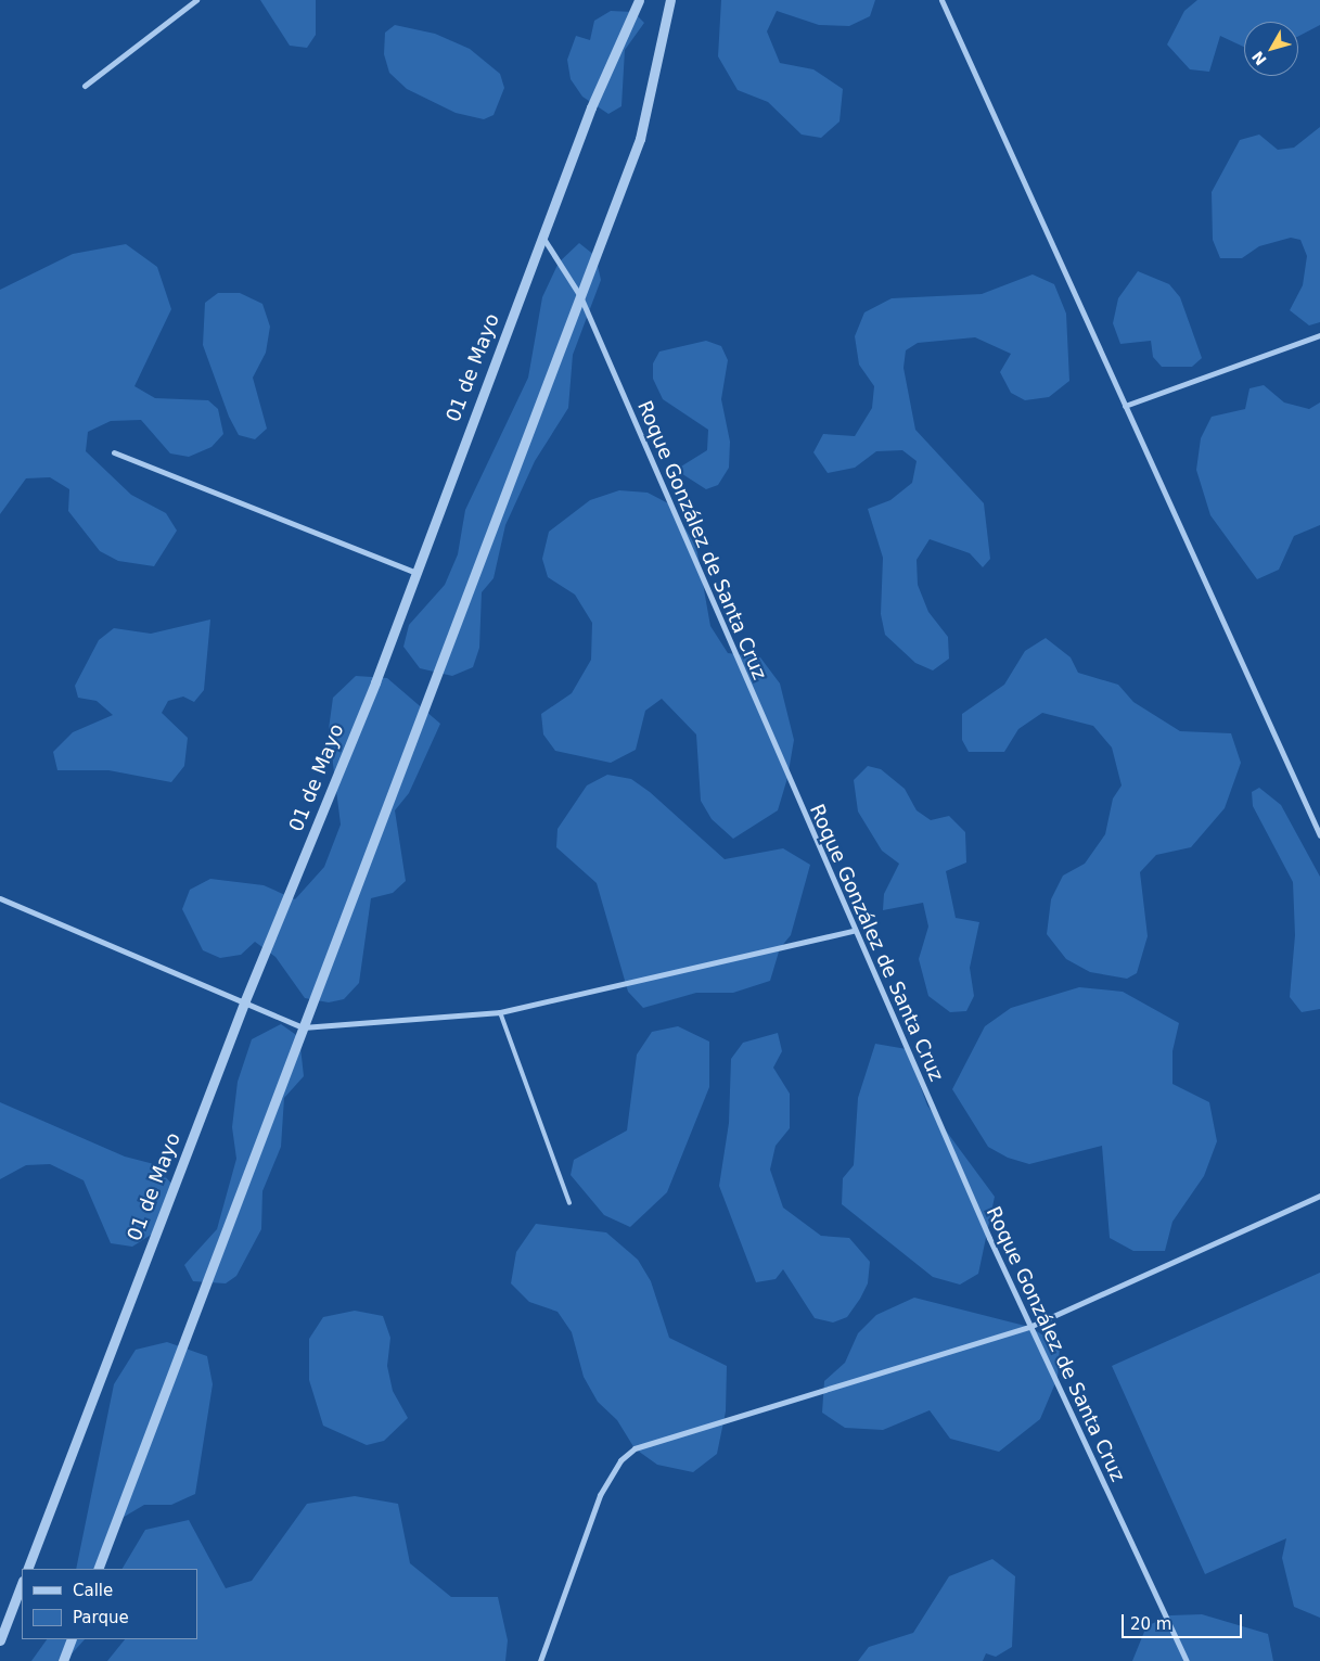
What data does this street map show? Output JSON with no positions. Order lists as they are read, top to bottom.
{
  "streets": {
    "street": ["01 de Mayo", "Roque González de Santa Cruz"]
  },
  "crossings": [
    ["01 de Mayo", "Roque González de Santa Cruz"]
  ],
  "legend": ["Calle", "Parque"],
  "scale_bar": "20 m",
  "north": "bottom left"
}
